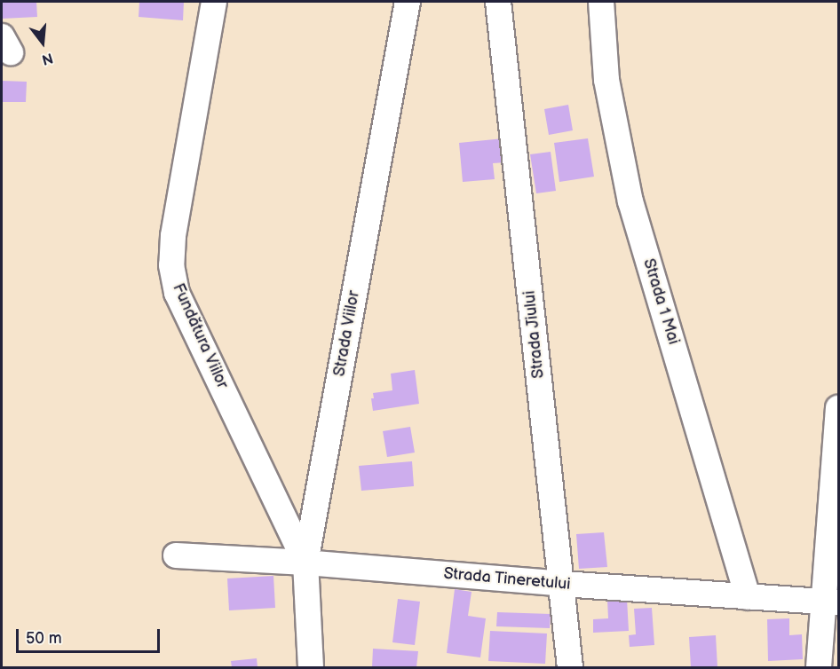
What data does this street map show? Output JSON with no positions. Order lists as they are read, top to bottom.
{
  "streets": {
    "street": [
      "Strada 1 Mai",
      "Strada Viilor",
      "Strada Jiului",
      "Fundătura Viilor",
      "Strada Tineretului"
    ]
  },
  "crossings": [
    ["Strada 1 Mai", "Strada Tineretului"],
    ["Strada Viilor", "Fundătura Viilor"],
    ["Strada Viilor", "Strada Tineretului"],
    ["Strada Jiului", "Strada Tineretului"],
    ["Fundătura Viilor", "Strada Tineretului"]
  ],
  "scale_bar": "50 m",
  "north": "bottom"
}
